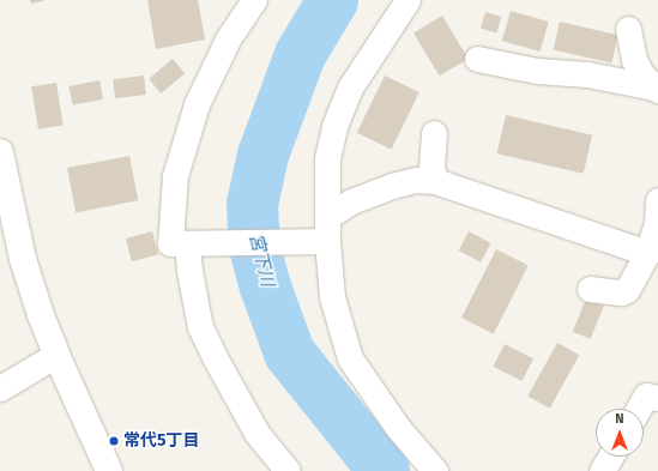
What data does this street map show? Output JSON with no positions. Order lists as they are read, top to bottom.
{
  "water": ["宮下川"],
  "places": ["常代5丁目"],
  "north": "top"
}
